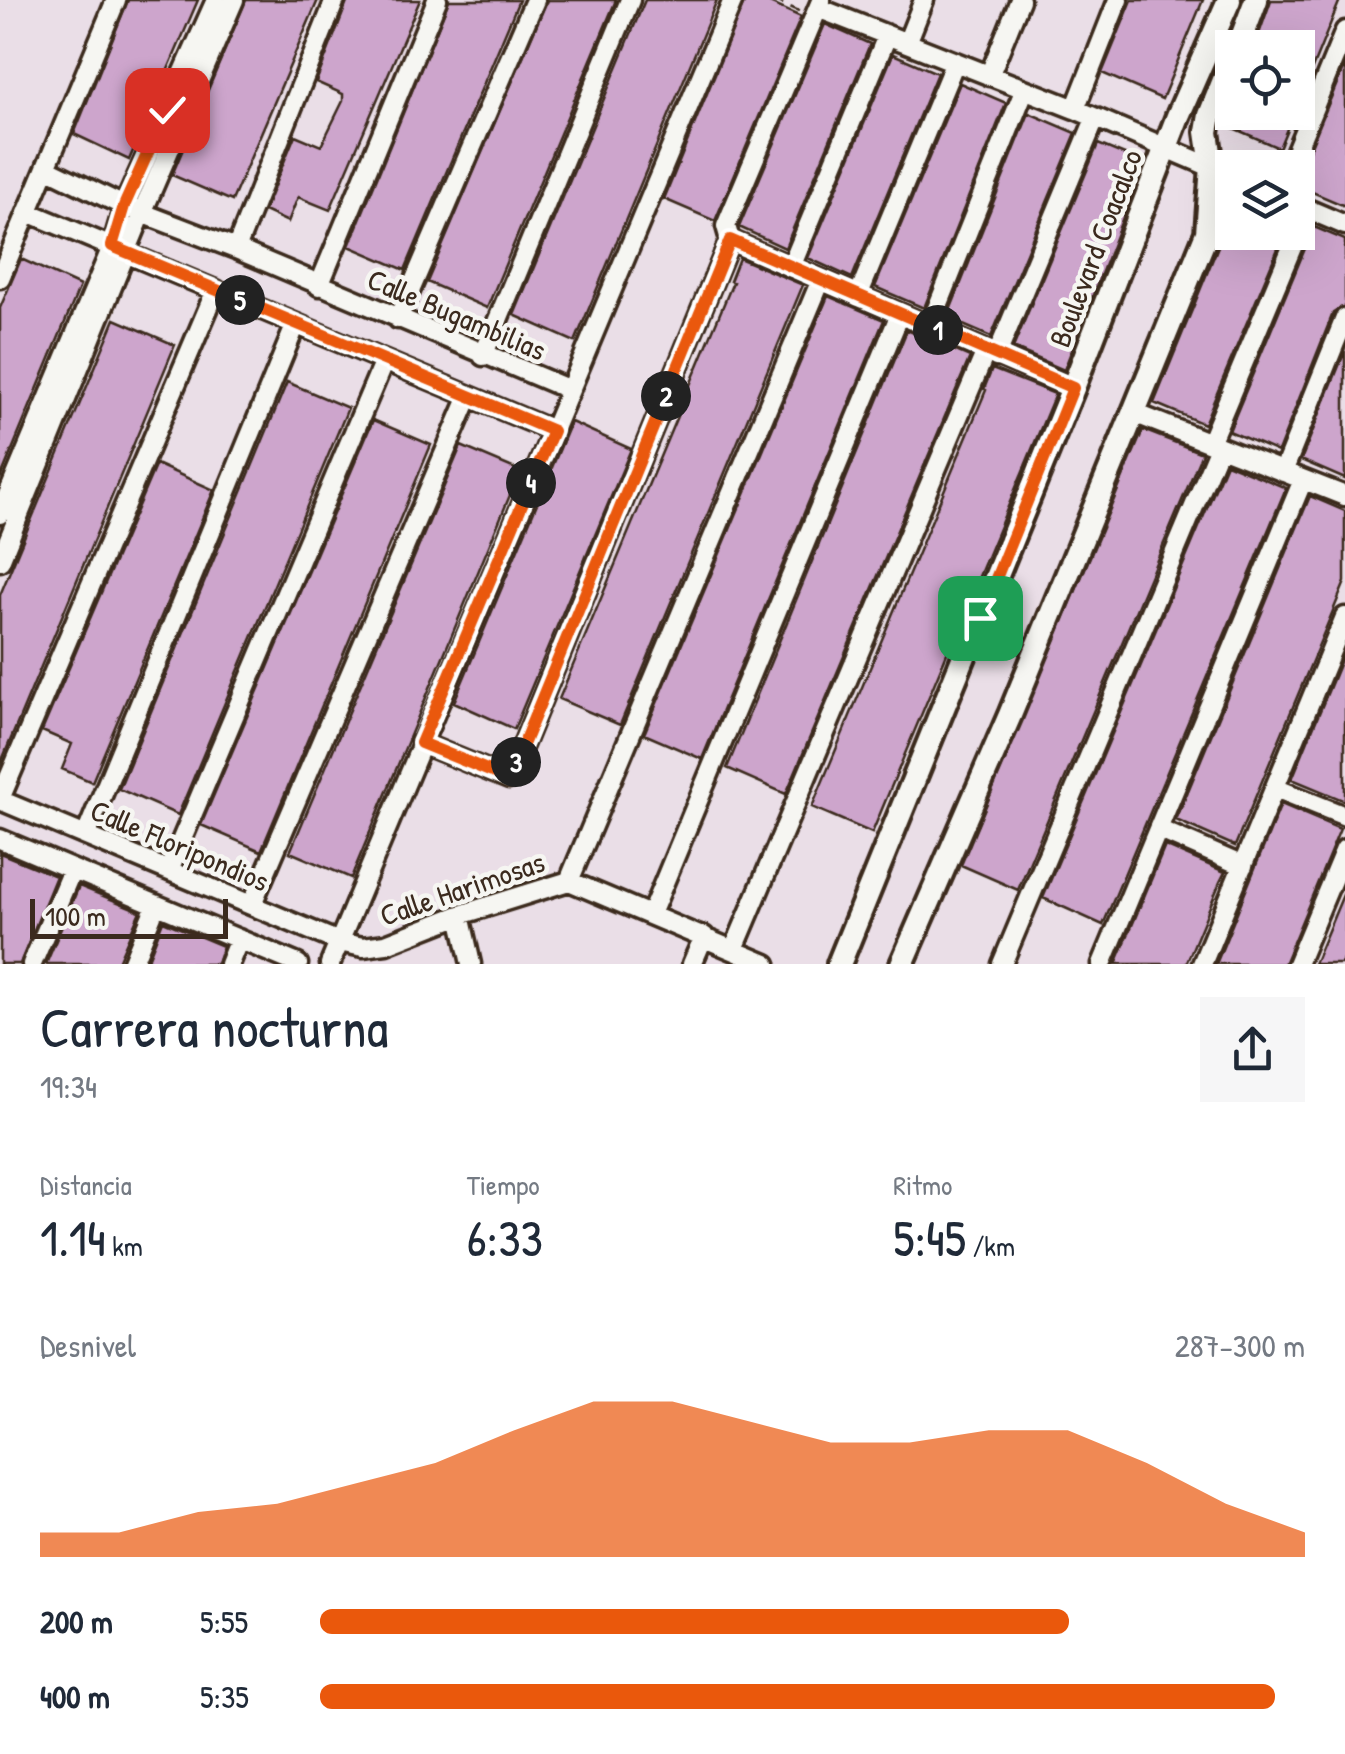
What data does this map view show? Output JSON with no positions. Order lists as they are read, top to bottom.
{
  "streets": {
    "main road": ["Boulevard Coacalco"],
    "street": ["Calle Bugambilias", "Calle Floripondios", "Calle Harimosas"]
  },
  "crossings": [
    ["Calle Floripondios", "Calle Harimosas"]
  ],
  "scale_bar": "100 m",
  "page": {
    "pins": [
      "5",
      "1",
      "2",
      "4",
      "3"
    ],
    "scale": "100 m",
    "heading": ["Carrera nocturna", "19:34"],
    "stats": [
      ["Distancia", "1.14 km"],
      ["Tiempo", "6:33"],
      ["Ritmo", "5:45 /km"]
    ],
    "chart": ["Desnivel", "287–300 m"],
    "list": [
      {
        "name": "200 m",
        "note": "5:55"
      },
      {
        "name": "400 m",
        "note": "5:35"
      }
    ]
  }
}
